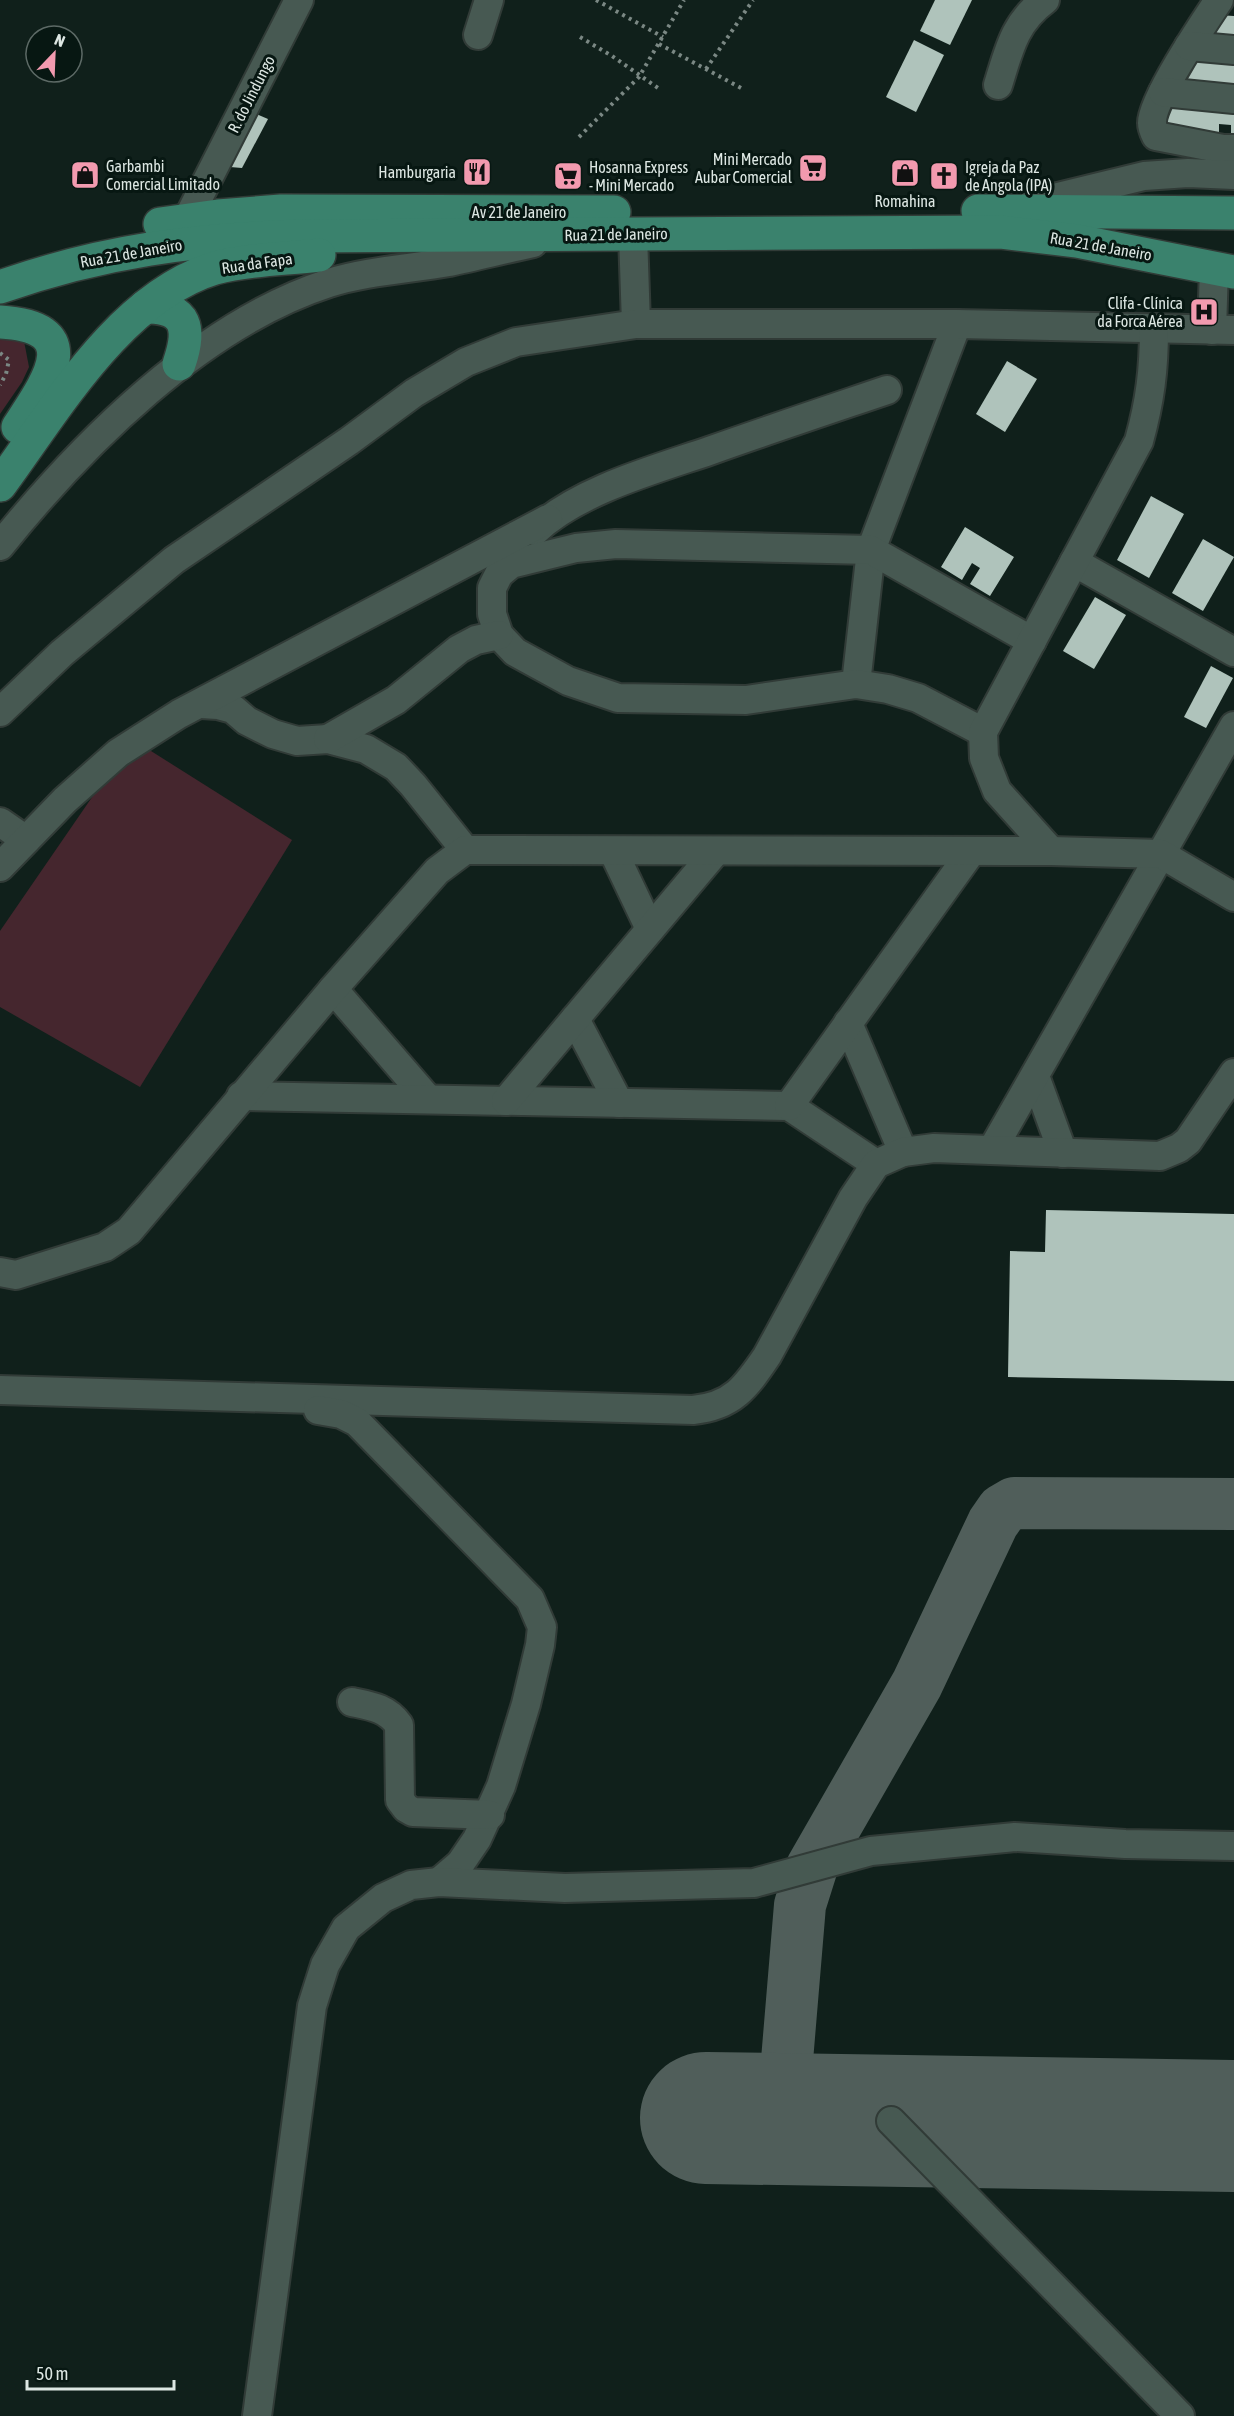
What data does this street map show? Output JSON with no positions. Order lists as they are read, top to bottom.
{
  "streets": {
    "main road": ["Av 21 de Janeiro", "Rua 21 de Janeiro", "Rua da Fapa"],
    "street": ["R. do Jindungo"]
  },
  "crossings": [
    ["R. do Jindungo", "Av 21 de Janeiro"],
    ["Av 21 de Janeiro", "Rua 21 de Janeiro"],
    ["Rua 21 de Janeiro", "Rua da Fapa"]
  ],
  "places": {
    "supermarket": ["Mini Mercado Aubar Comercial", "Hosanna Express - Mini Mercado"],
    "restaurant": ["Hamburgaria"],
    "shop": ["Romahina", "Garbambi Comercial Limitado"],
    "church": ["Igreja da Paz de Angola (IPA)"],
    "hospital": ["Clifa - Clínica da Forca Aérea"]
  },
  "scale_bar": "50 m",
  "north": "top right"
}
